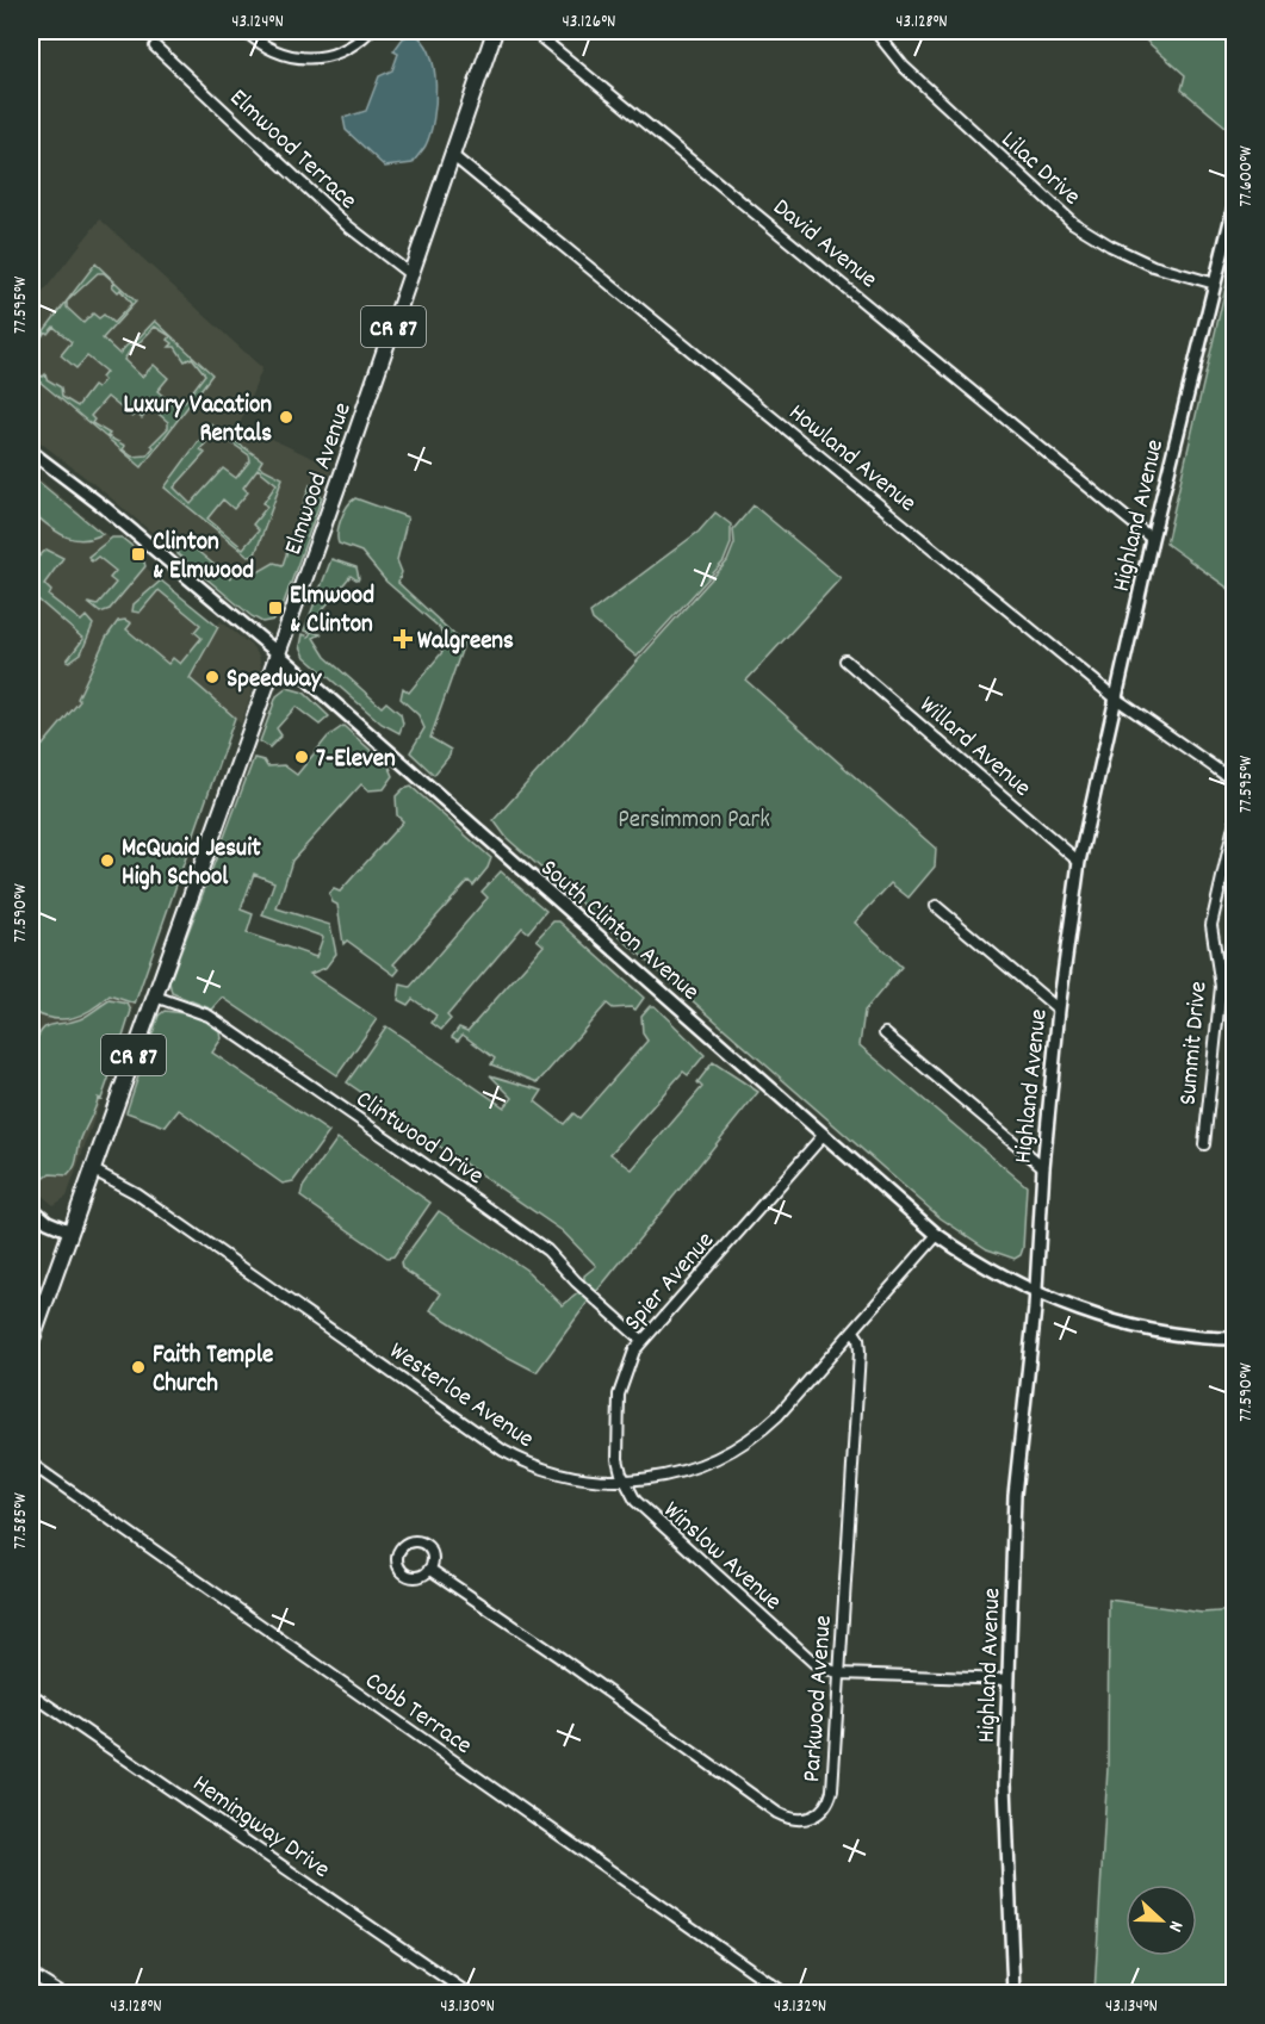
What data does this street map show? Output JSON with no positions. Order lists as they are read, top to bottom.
{
  "streets": {
    "main road": ["CR 87", "Elmwood Avenue"],
    "street": [
      "Elmwood Terrace",
      "Lilac Drive",
      "David Avenue",
      "Howland Avenue",
      "Highland Avenue",
      "Willard Avenue",
      "South Clinton Avenue",
      "Summit Drive",
      "Clintwood Drive",
      "Spier Avenue",
      "Westerloe Avenue",
      "Winslow Avenue",
      "Parkwood Avenue",
      "Cobb Terrace",
      "Hemingway Drive"
    ]
  },
  "crossings": [
    ["Elmwood Terrace", "Elmwood Avenue"],
    ["Lilac Drive", "Highland Avenue"],
    ["David Avenue", "Highland Avenue"],
    ["Howland Avenue", "Elmwood Avenue"],
    ["Howland Avenue", "Highland Avenue"],
    ["Elmwood Avenue", "South Clinton Avenue"],
    ["Elmwood Avenue", "Clintwood Drive"],
    ["Elmwood Avenue", "Westerloe Avenue"],
    ["Highland Avenue", "Willard Avenue"],
    ["Highland Avenue", "South Clinton Avenue"],
    ["Highland Avenue", "Winslow Avenue"],
    ["South Clinton Avenue", "Spier Avenue"],
    ["South Clinton Avenue", "Westerloe Avenue"],
    ["Clintwood Drive", "Spier Avenue"],
    ["Spier Avenue", "Westerloe Avenue"],
    ["Spier Avenue", "Winslow Avenue"],
    ["Westerloe Avenue", "Winslow Avenue"],
    ["Westerloe Avenue", "Parkwood Avenue"],
    ["Winslow Avenue", "Parkwood Avenue"]
  ],
  "parks": ["Persimmon Park"],
  "places": {
    "other": [
      "Luxury Vacation Rentals",
      "Speedway",
      "7-Eleven",
      "McQuaid Jesuit High School",
      "Faith Temple Church"
    ],
    "transit": ["Clinton & Elmwood", "Elmwood & Clinton"],
    "health": ["Walgreens"]
  },
  "north": "right",
  "coordinates": [
    "43.124°N",
    "43.126°N",
    "43.128°N",
    "77.600°W",
    "77.595°W",
    "77.590°W",
    "77.585°W",
    "43.130°N",
    "43.132°N",
    "43.134°N"
  ]
}
